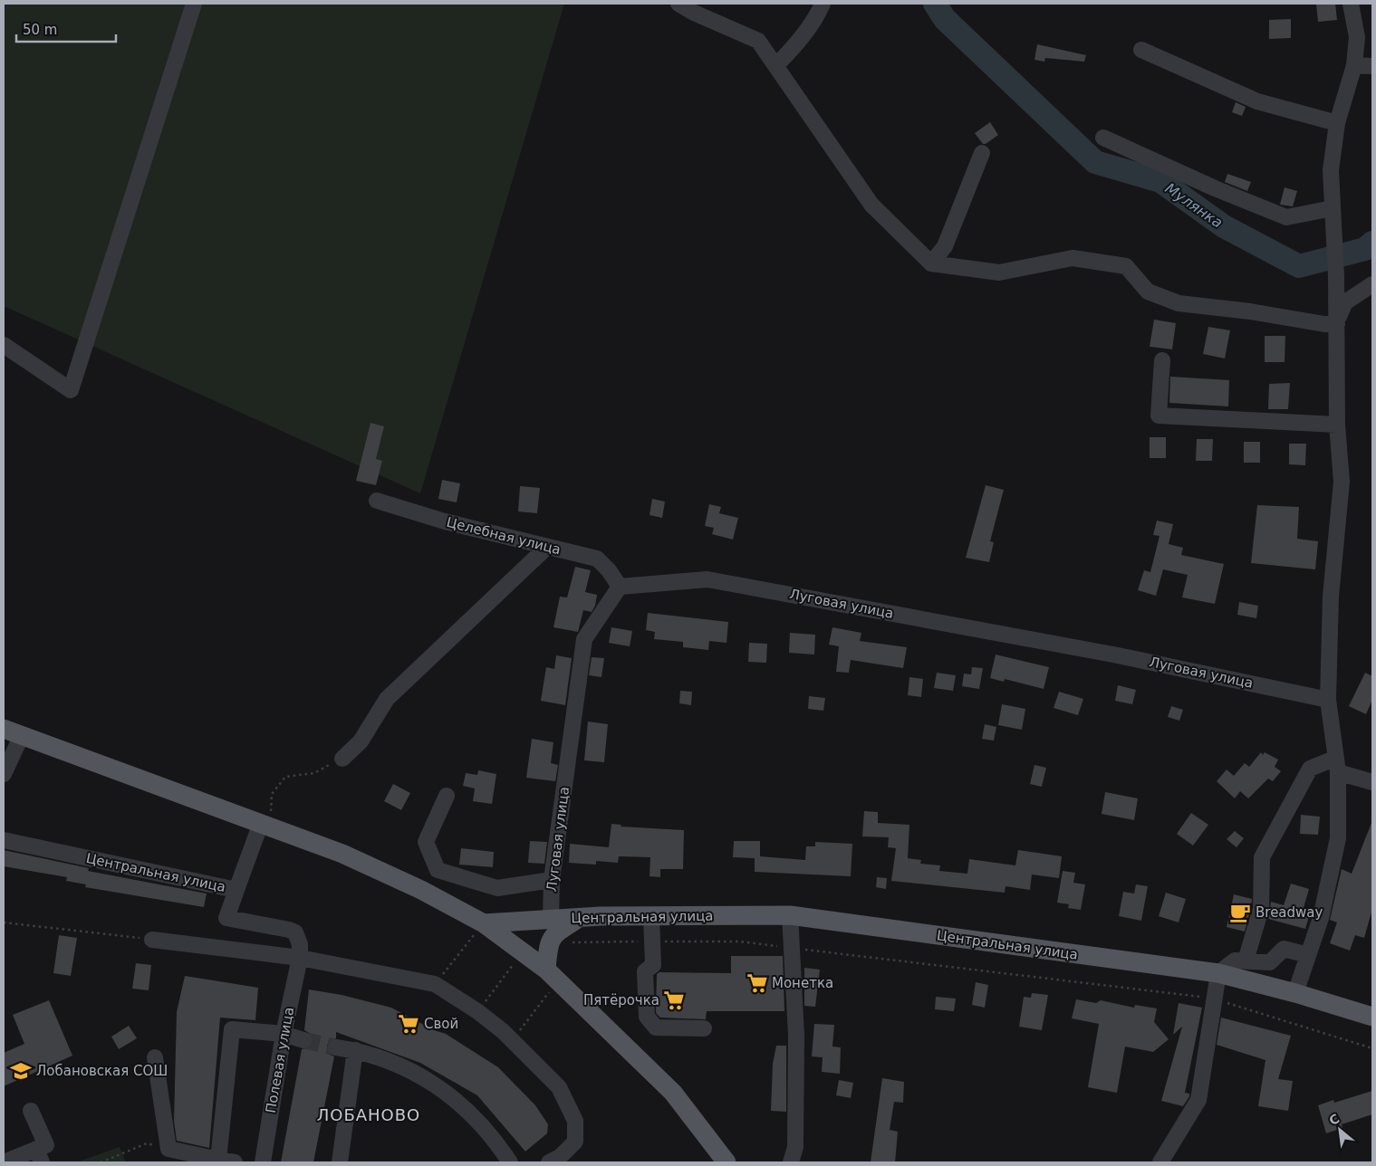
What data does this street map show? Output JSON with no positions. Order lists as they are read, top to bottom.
{
  "streets": {
    "main road": ["Центральная улица"],
    "street": ["Целебная улица", "Луговая улица", "Полевая улица"]
  },
  "crossings": [
    ["Целебная улица", "Луговая улица"],
    ["Луговая улица", "Центральная улица"],
    ["Центральная улица", "Полевая улица"]
  ],
  "districts": ["ЛОБАНОВО"],
  "water": ["Мулянка"],
  "places": {
    "cafe": ["Breadway"],
    "supermarket": ["Монетка", "Пятёрочка", "Свой"],
    "school or university": ["Лобановская СОШ"]
  },
  "scale_bar": "50 m",
  "north": "top left"
}
